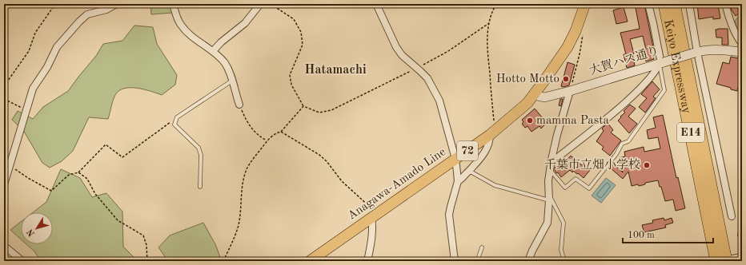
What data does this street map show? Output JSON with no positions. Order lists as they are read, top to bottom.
{
  "streets": {
    "highway": ["Keiyo Expressway", "E14"],
    "main road": ["72", "Anagawa-Amado Line"],
    "street": ["大賀ハス通り"]
  },
  "crossings": [
    ["大賀ハス通り", "Anagawa-Amado Line"]
  ],
  "districts": ["Hatamachi"],
  "places": ["Hotto Motto", "mamma Pasta", "千葉市立畑小学校"],
  "scale_bar": "100 m",
  "north": "bottom left"
}
